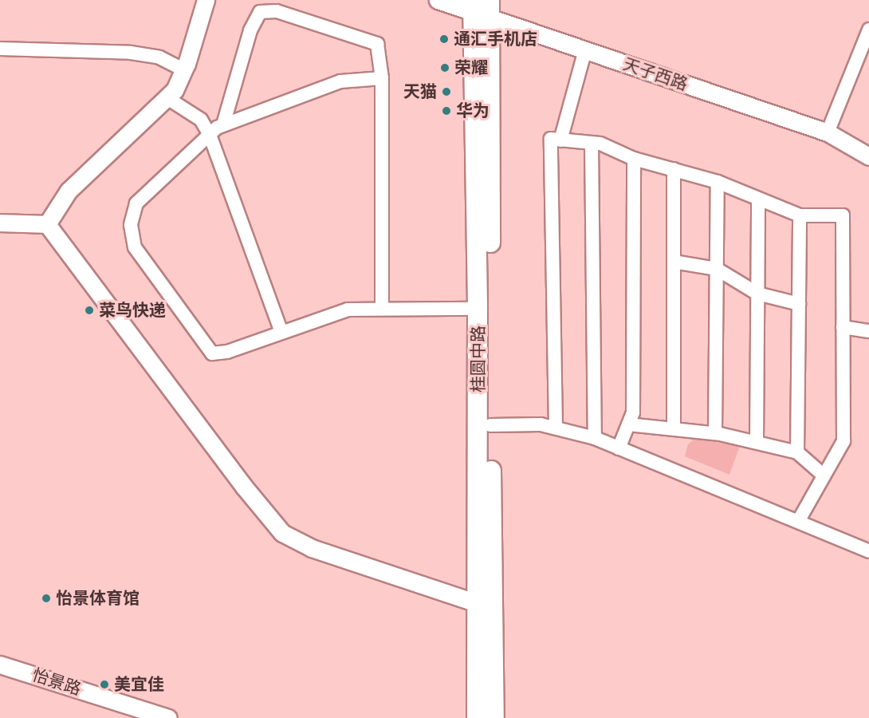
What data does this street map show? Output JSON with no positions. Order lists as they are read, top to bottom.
{
  "streets": {
    "main road": ["桂圆中路"],
    "street": ["天子西路", "怡景路"]
  },
  "crossings": [
    ["天子西路", "桂圆中路"]
  ],
  "places": [
    "通汇手机店",
    "荣耀",
    "天猫",
    "华为",
    "菜鸟快递",
    "怡景体育馆",
    "美宜佳"
  ]
}
